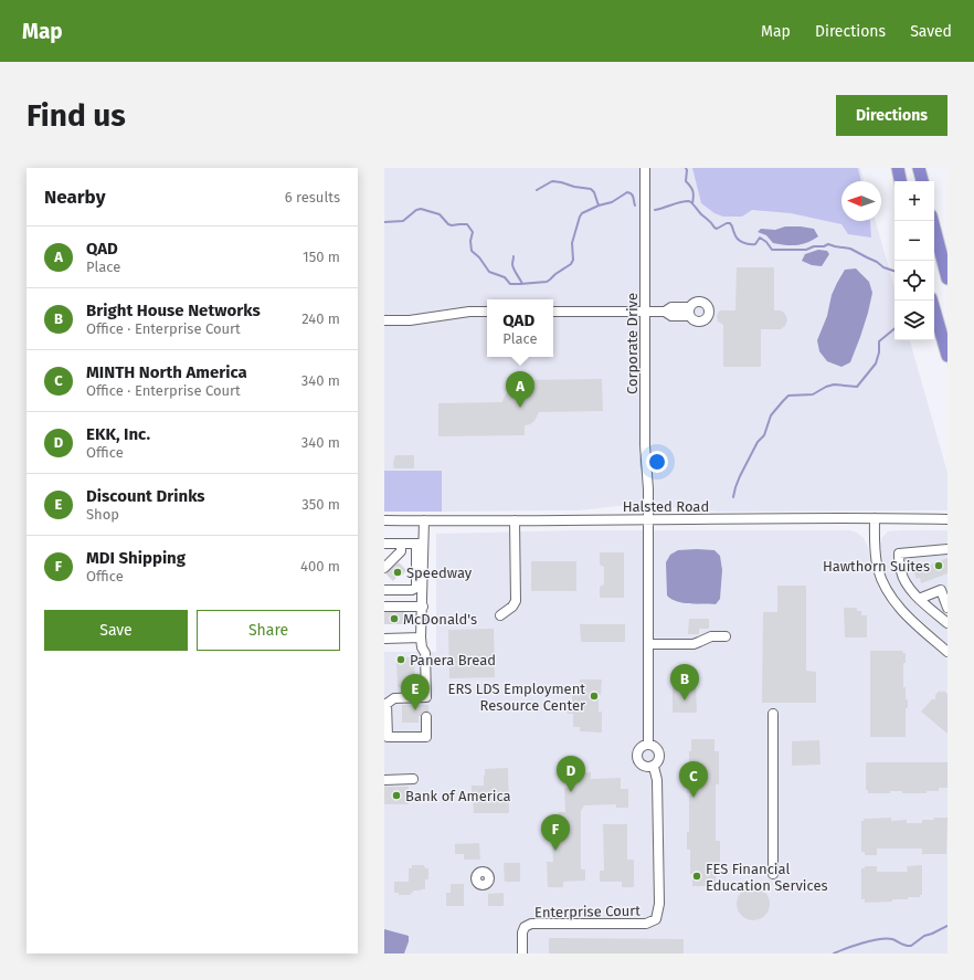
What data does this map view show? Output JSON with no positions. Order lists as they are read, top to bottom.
{
  "streets": {
    "street": ["Corporate Drive", "Halsted Road", "Enterprise Court"]
  },
  "crossings": [
    ["Corporate Drive", "Halsted Road"]
  ],
  "places": [
    "Hawthorn Suites",
    "Speedway",
    "McDonald's",
    "Panera Bread",
    "ERS LDS Employment Resource Center",
    "Bank of America",
    "FES Financial Education Services"
  ],
  "north": "left",
  "page": {
    "header": "Map",
    "nav": ["Map", "Directions", "Saved"],
    "buttons": [
      "Directions",
      ["Save", "Share"]
    ],
    "title": "Find us",
    "heading": ["Nearby", "6 results"],
    "map_buttons": ["+", "−"],
    "list": [
      {
        "mark": "A",
        "name": "QAD",
        "note": "Place",
        "value": "150 m"
      },
      {
        "mark": "B",
        "name": "Bright House Networks",
        "note": "Office · Enterprise Court",
        "value": "240 m"
      },
      {
        "mark": "C",
        "name": "MINTH North America",
        "note": "Office · Enterprise Court",
        "value": "340 m"
      },
      {
        "mark": "D",
        "name": "EKK, Inc.",
        "note": "Office",
        "value": "340 m"
      },
      {
        "mark": "E",
        "name": "Discount Drinks",
        "note": "Shop",
        "value": "350 m"
      },
      {
        "mark": "F",
        "name": "MDI Shipping",
        "note": "Office",
        "value": "400 m"
      }
    ],
    "popup": ["QAD", "Place"],
    "pins": [
      "A",
      "B",
      "E",
      "D",
      "C",
      "F"
    ]
  }
}
